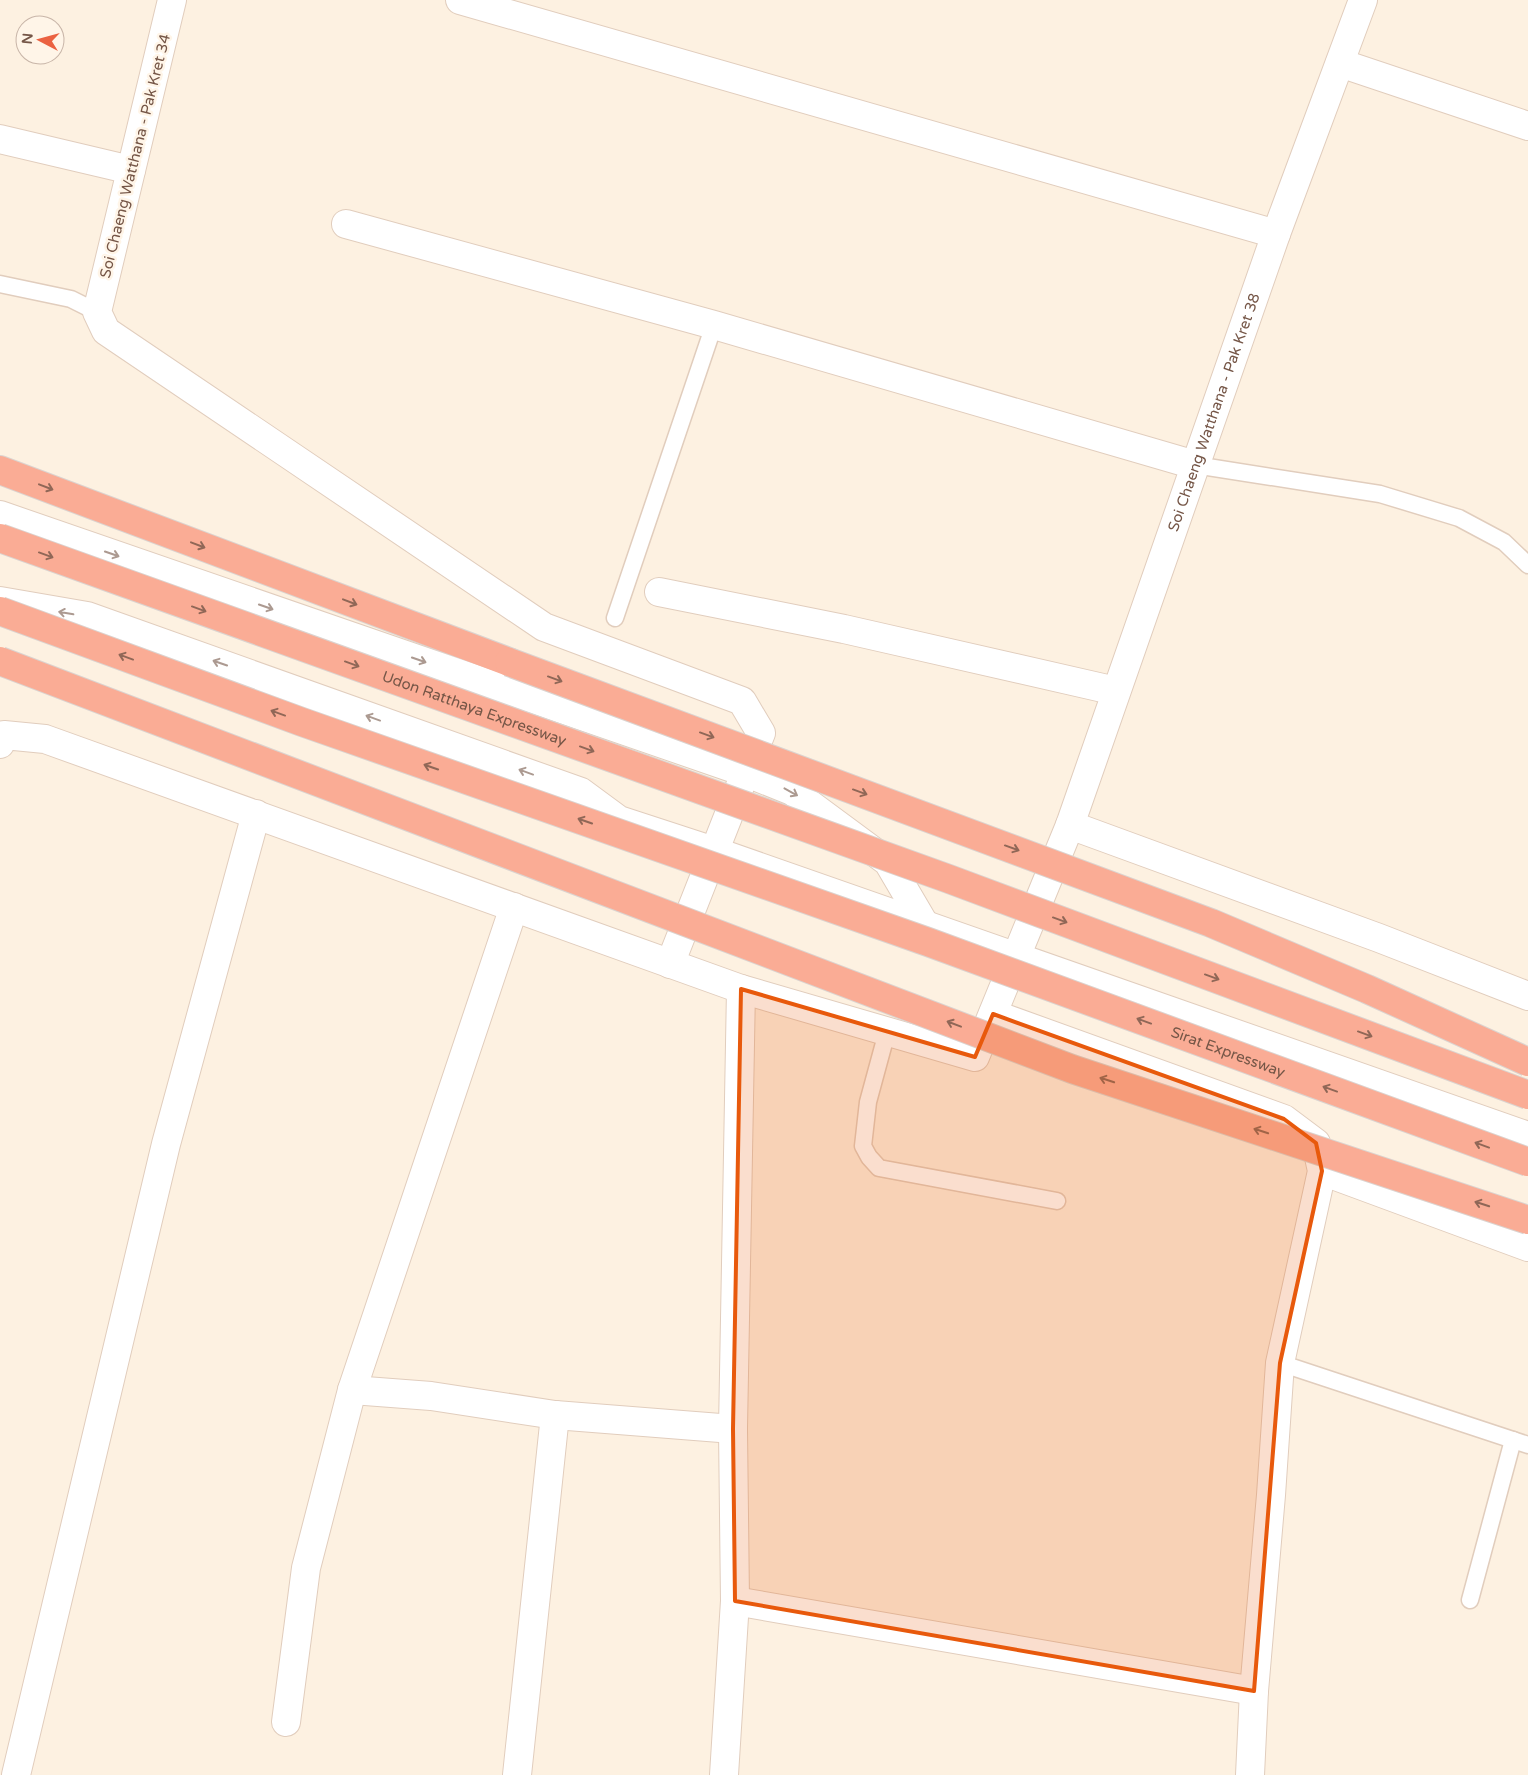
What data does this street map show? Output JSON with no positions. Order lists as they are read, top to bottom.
{
  "streets": {
    "highway": ["Udon Ratthaya Expressway", "Sirat Expressway"],
    "street": ["Soi Chaeng Watthana - Pak Kret 34", "Soi Chaeng Watthana - Pak Kret 38"]
  },
  "north": "left"
}
